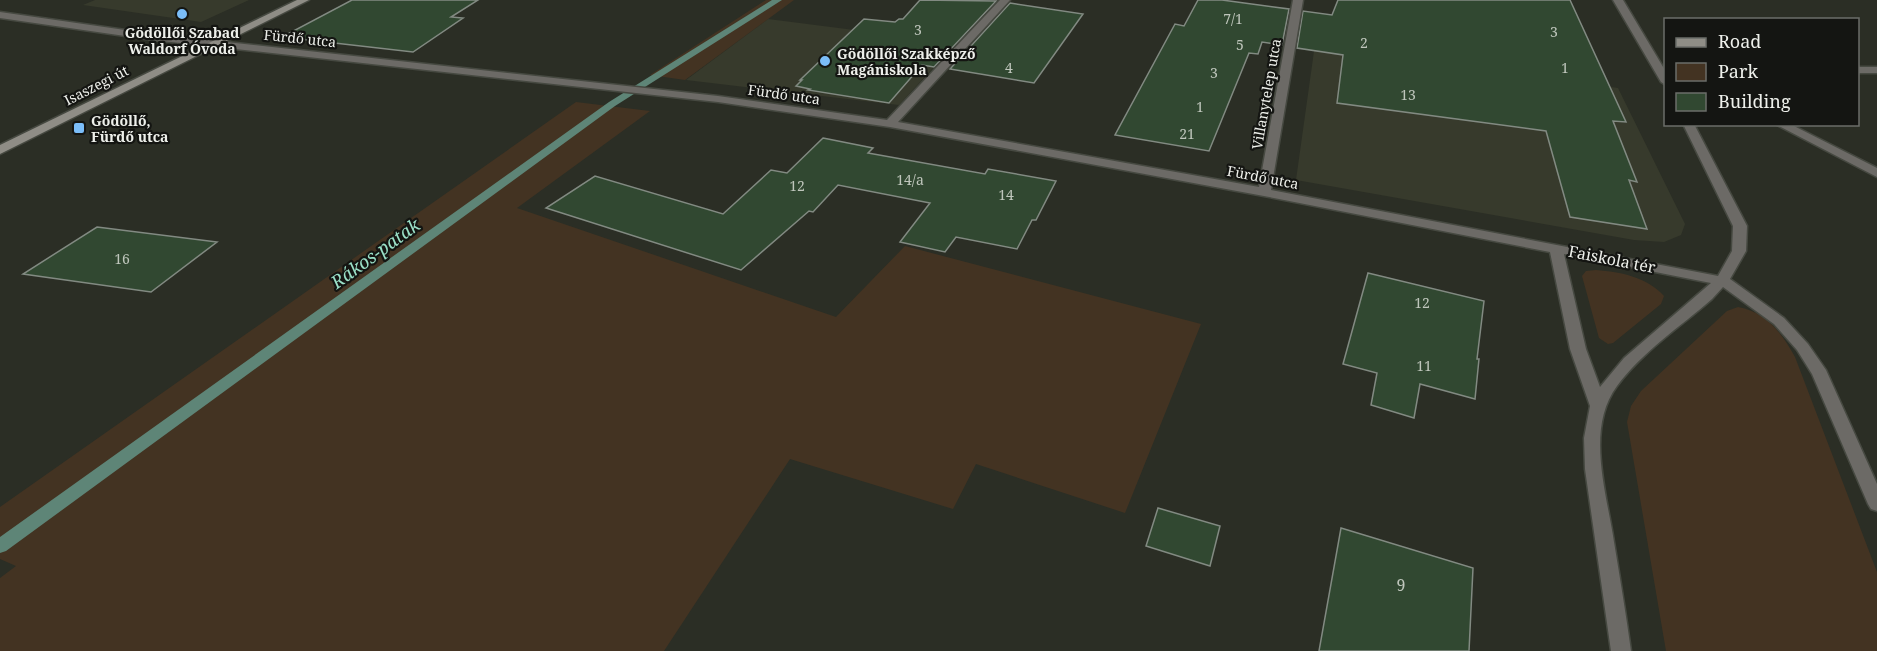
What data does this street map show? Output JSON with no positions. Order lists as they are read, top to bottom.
{
  "streets": {
    "main road": ["Isaszegi út"],
    "street": ["Fürdő utca", "Villanytelep utca", "Faiskola tér"]
  },
  "crossings": [
    ["Fürdő utca", "Isaszegi út"],
    ["Fürdő utca", "Villanytelep utca"],
    ["Fürdő utca", "Faiskola tér"]
  ],
  "water": ["Rákos-patak"],
  "places": {
    "other": ["Gödöllői Szabad Waldorf Óvoda", "Gödöllői Szakképző Magániskola"],
    "transit": ["Gödöllő, Fürdő utca"]
  },
  "house_numbers": [
    "7/1",
    "3",
    "3",
    "2",
    "5",
    "4",
    "1",
    "3",
    "13",
    "1",
    "21",
    "14/a",
    "12",
    "14",
    "16",
    "12",
    "11",
    "9"
  ],
  "legend": ["Road", "Park", "Building"]
}
